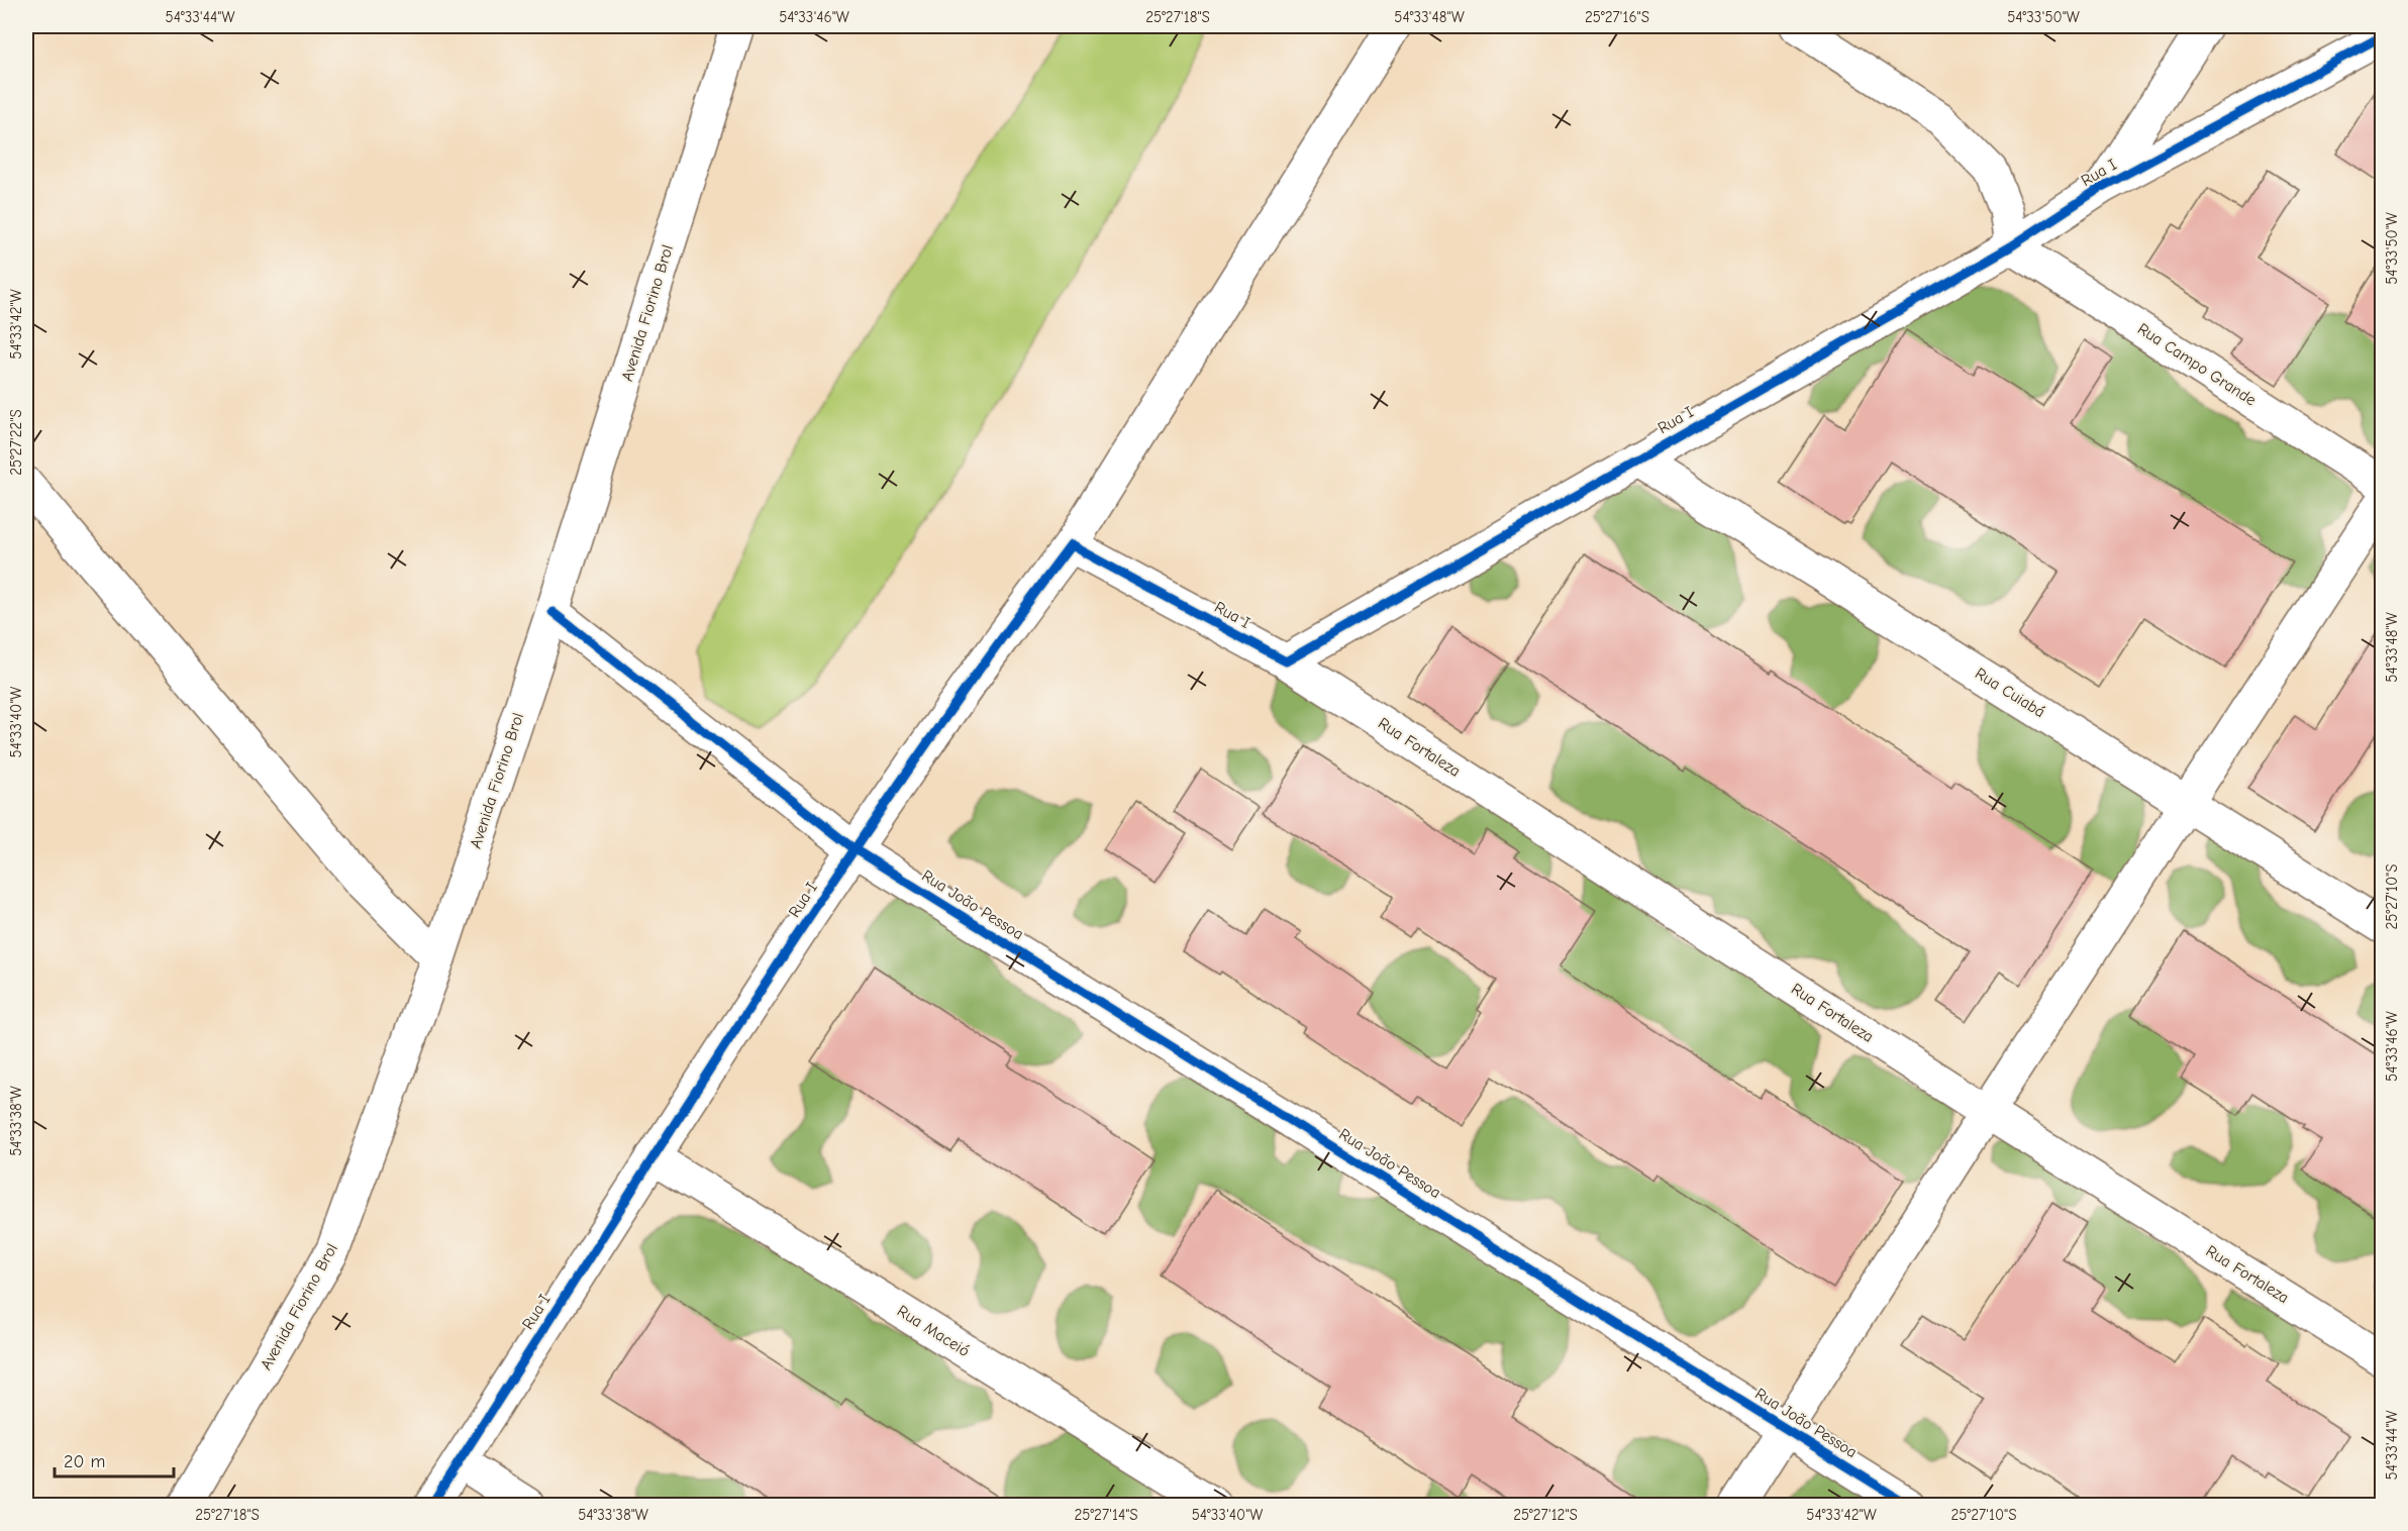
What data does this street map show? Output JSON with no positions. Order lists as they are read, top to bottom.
{
  "streets": {
    "street": [
      "Rua I",
      "Avenida Fiorino Brol",
      "Rua Campo Grande",
      "Rua Cuiabá",
      "Rua Fortaleza",
      "Rua João Pessoa",
      "Rua Maceió"
    ]
  },
  "crossings": [
    ["Rua I", "Rua Campo Grande"],
    ["Rua I", "Rua Cuiabá"],
    ["Rua I", "Rua Fortaleza"],
    ["Rua I", "Rua João Pessoa"],
    ["Rua I", "Rua Maceió"],
    ["Avenida Fiorino Brol", "Rua João Pessoa"]
  ],
  "scale_bar": "20 m",
  "coordinates": [
    "54°33'44\"W",
    "54°33'46\"W",
    "25°27'18\"S",
    "54°33'48\"W",
    "25°27'16\"S",
    "54°33'50\"W",
    "54°33'42\"W",
    "25°27'22\"S",
    "54°33'40\"W",
    "25°27'10\"S",
    "54°33'38\"W",
    "25°27'14\"S",
    "25°27'12\"S"
  ]
}
